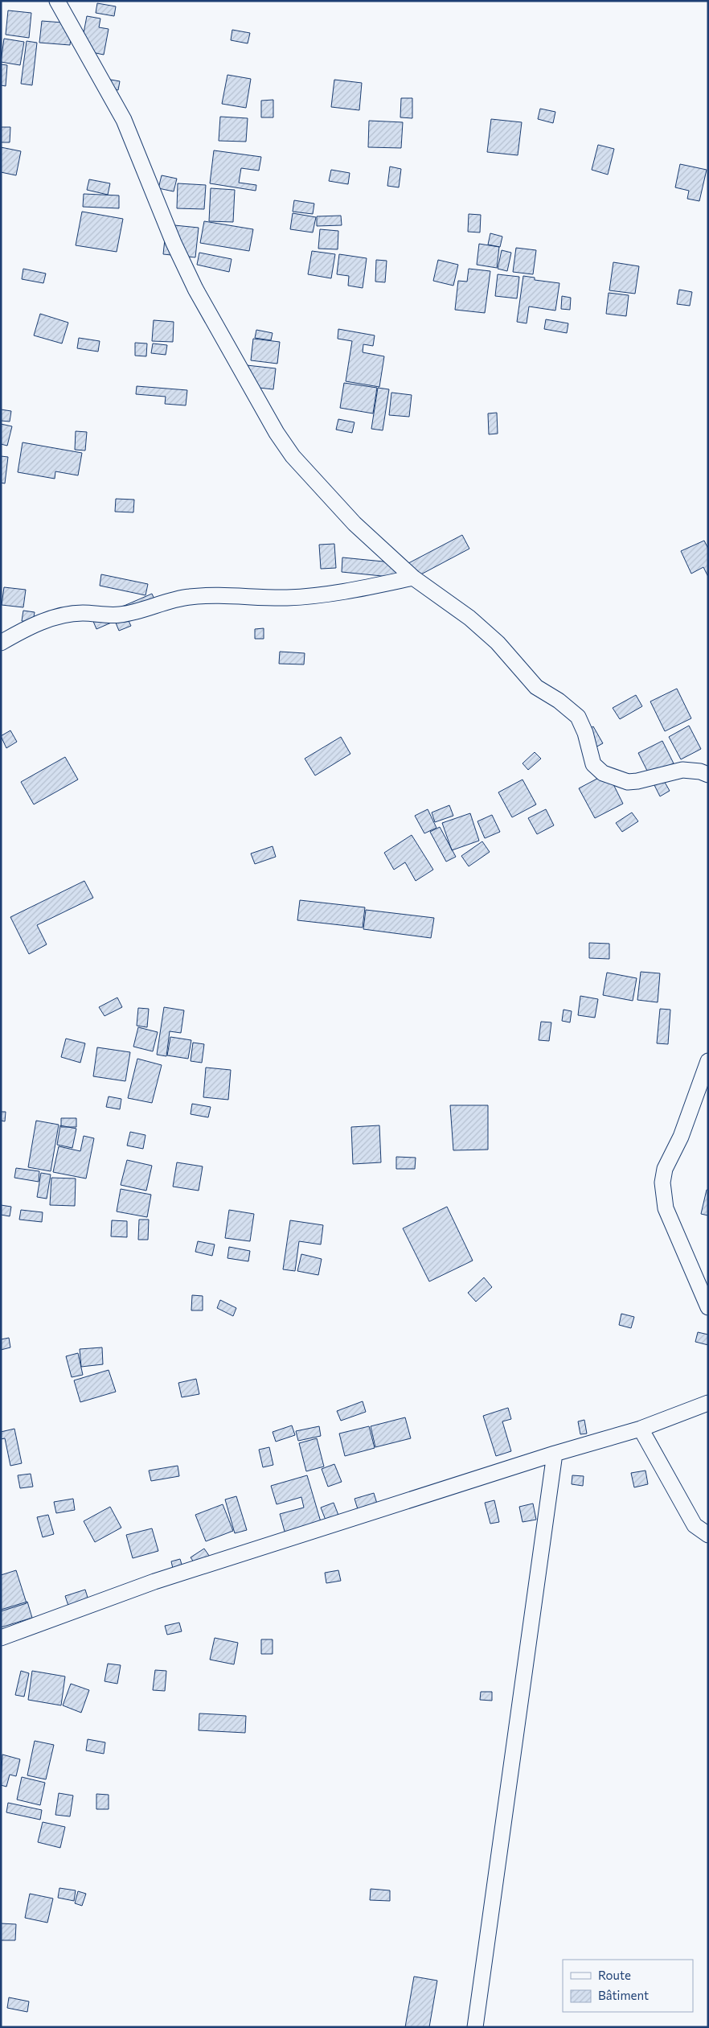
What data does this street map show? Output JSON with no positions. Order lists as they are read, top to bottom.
{
  "legend": ["Route", "Bâtiment"]
}
